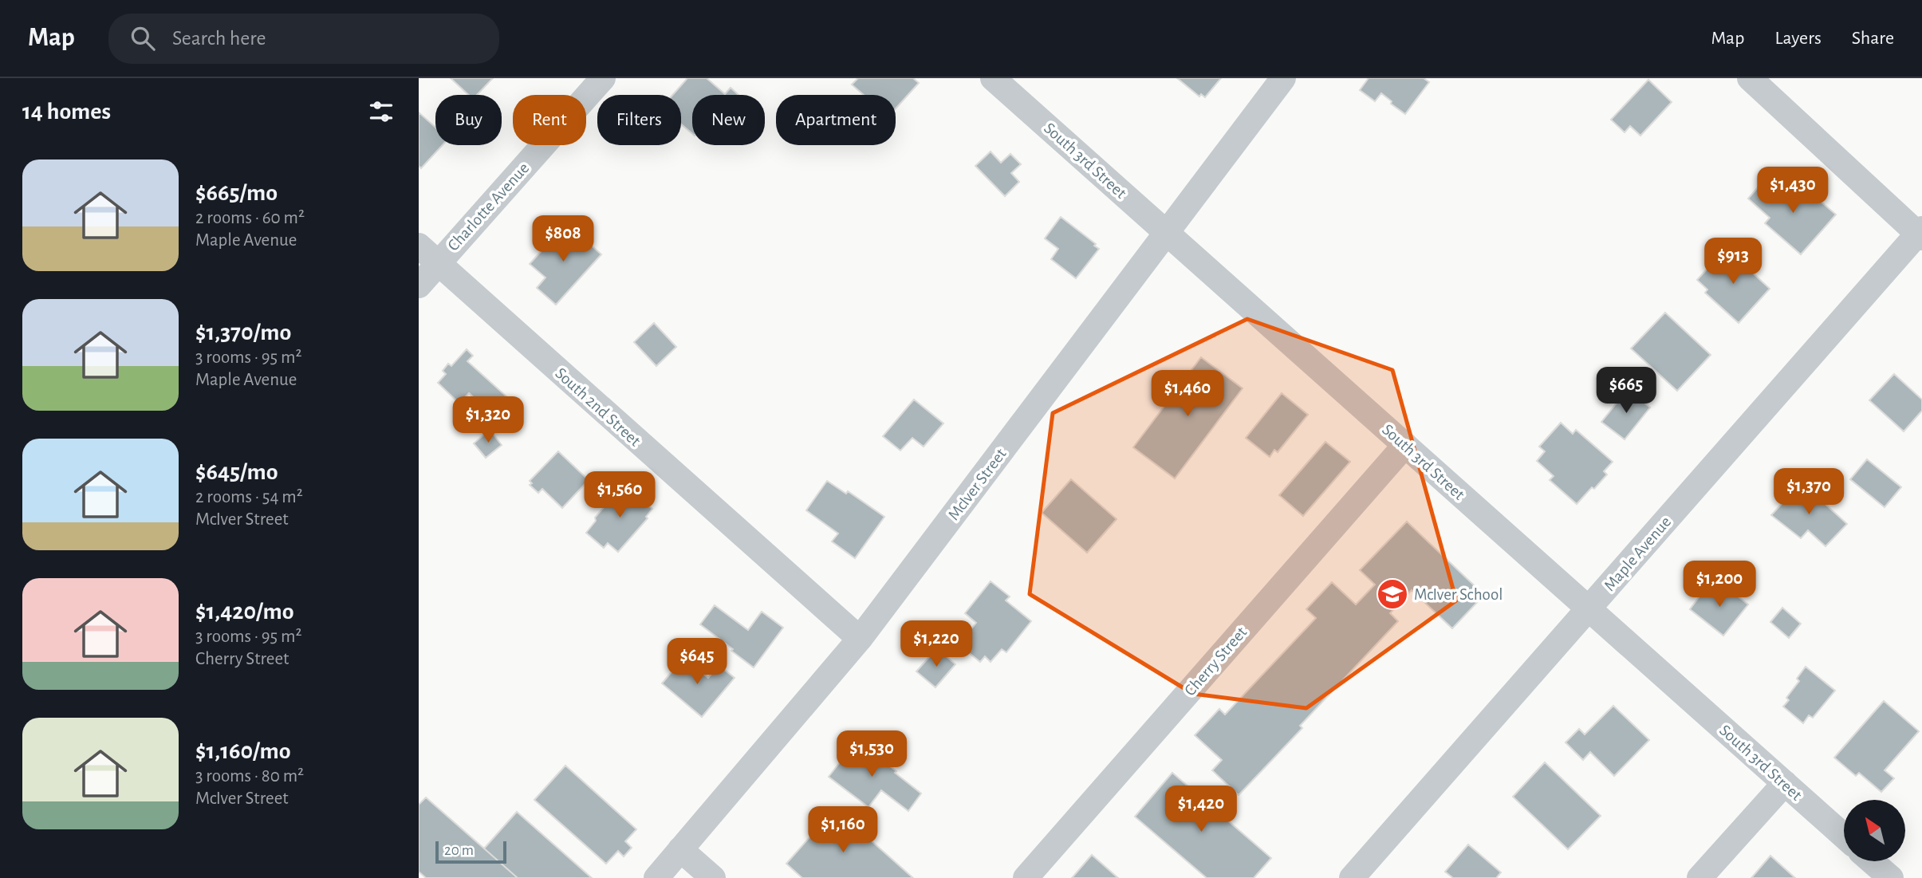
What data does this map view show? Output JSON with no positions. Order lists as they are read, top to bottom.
{
  "streets": {
    "street": [
      "South 3rd Street",
      "Charlotte Avenue",
      "South 2nd Street",
      "McIver Street",
      "Maple Avenue",
      "Cherry Street"
    ]
  },
  "crossings": [
    ["South 3rd Street", "McIver Street"],
    ["South 3rd Street", "Maple Avenue"],
    ["South 3rd Street", "Cherry Street"],
    ["Charlotte Avenue", "South 2nd Street"],
    ["South 2nd Street", "McIver Street"]
  ],
  "places": {
    "school or university": ["McIver School"]
  },
  "scale_bar": "20 m",
  "north": "top left",
  "page": {
    "header": "Map",
    "search": "Search here",
    "nav": ["Map", "Layers", "Share"],
    "heading": "14 homes",
    "chip": [
      "Buy",
      "Rent",
      "Filters",
      "New",
      "Apartment"
    ],
    "list": [
      {
        "name": "$665/mo",
        "note": "2 rooms · 60 m² · Maple Avenue"
      },
      {
        "name": "$1,370/mo",
        "note": "3 rooms · 95 m² · Maple Avenue"
      },
      {
        "name": "$645/mo",
        "note": "2 rooms · 54 m² · McIver Street"
      },
      {
        "name": "$1,420/mo",
        "note": "3 rooms · 95 m² · Cherry Street"
      },
      {
        "name": "$1,160/mo",
        "note": "3 rooms · 80 m² · McIver Street"
      }
    ],
    "price": [
      "$1,430",
      "$808",
      "$913",
      "$665",
      "$1,460",
      "$1,320",
      "$1,370",
      "$1,560",
      "$1,200",
      "$1,220",
      "$645",
      "$1,530",
      "$1,420",
      "$1,160"
    ],
    "scale": "20 m"
  }
}
